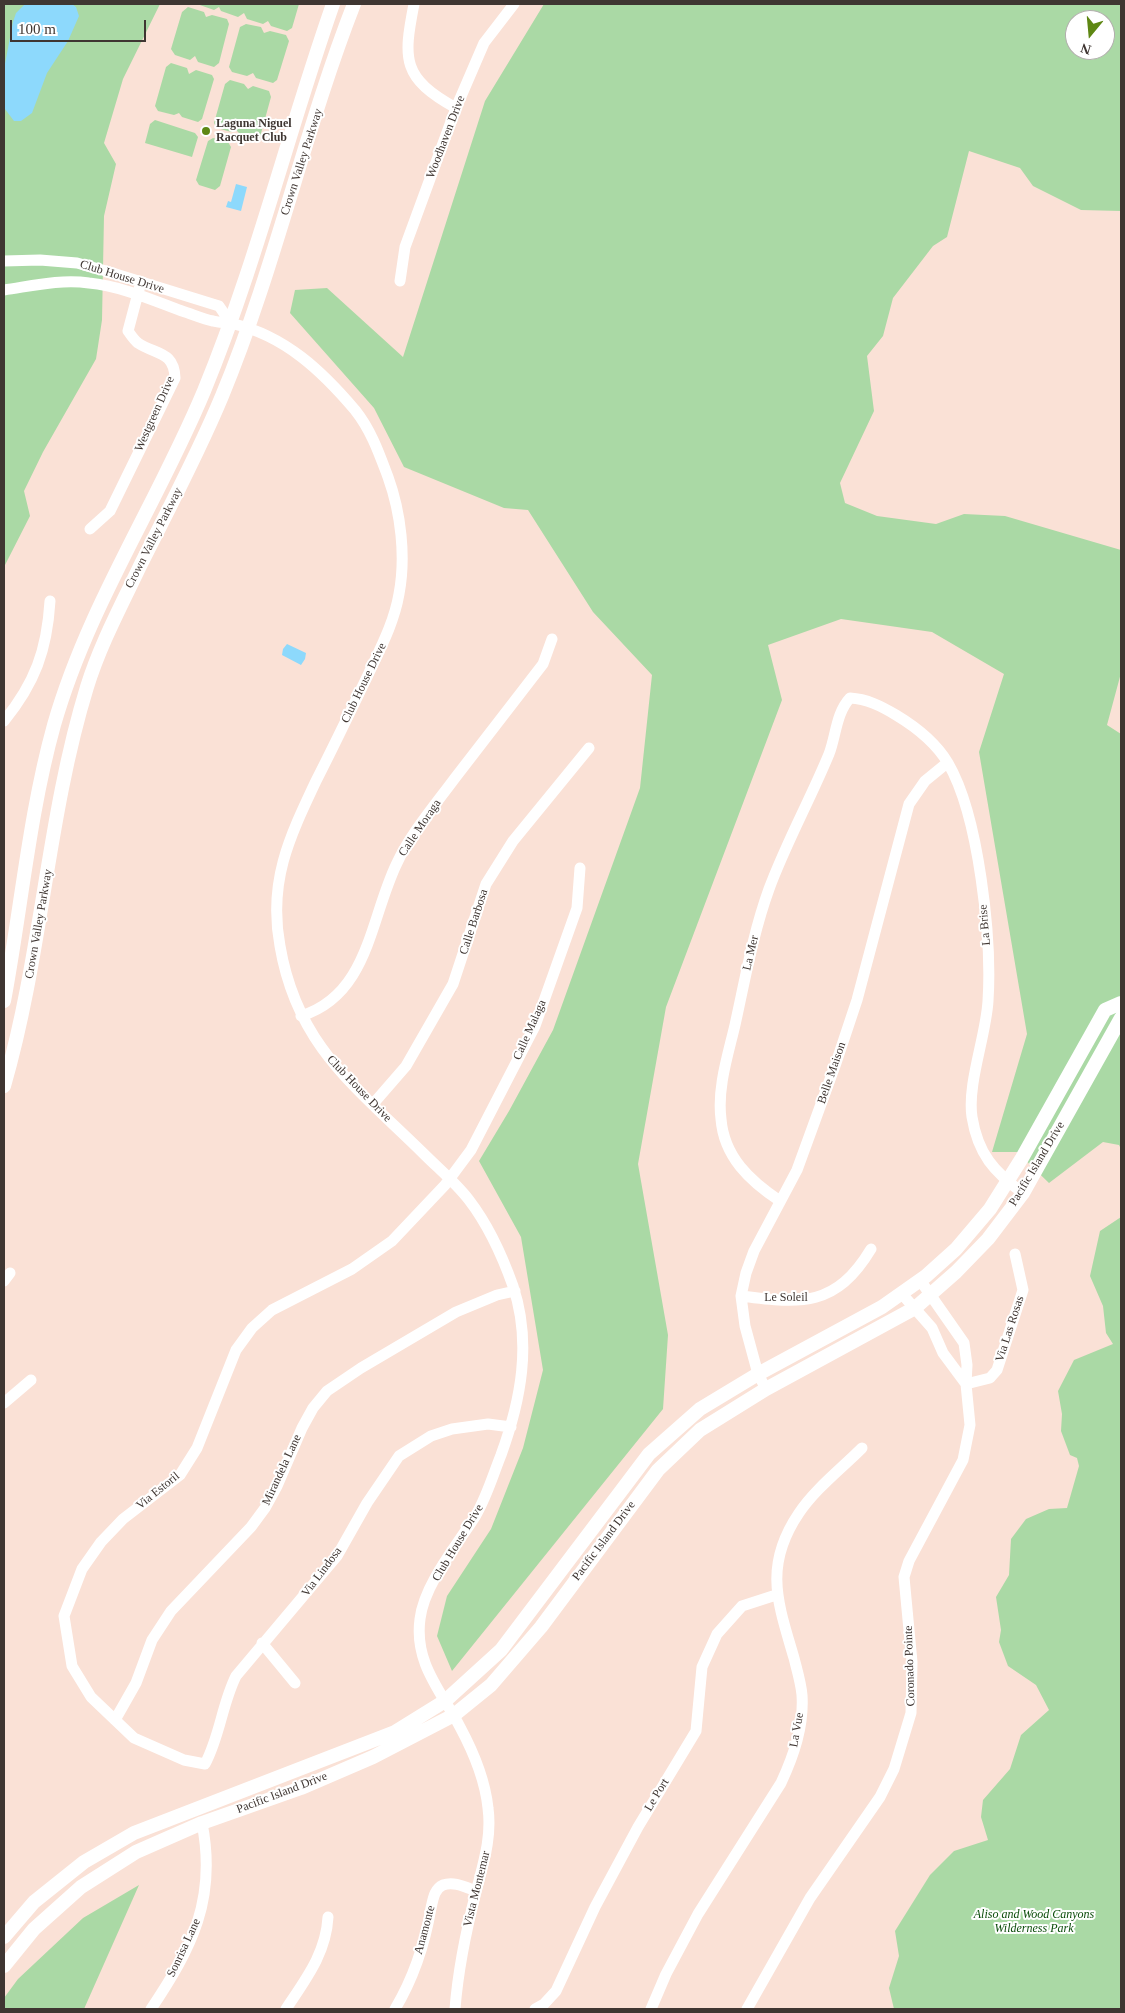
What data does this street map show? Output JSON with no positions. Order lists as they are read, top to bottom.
{
  "streets": {
    "main road": ["Crown Valley Parkway", "Pacific Island Drive"],
    "street": [
      "Woodhaven Drive",
      "Club House Drive",
      "Westgreen Drive",
      "Calle Moraga",
      "Calle Barbosa",
      "La Brise",
      "La Mer",
      "Calle Malaga",
      "Belle Maison",
      "Le Soleil",
      "Via Las Rosas",
      "Mirandela Lane",
      "Via Estoril",
      "Via Lindosa",
      "Coronado Pointe",
      "La Vue",
      "Le Port",
      "Vista Montemar",
      "Anamonte",
      "Sonrisa Lane"
    ]
  },
  "crossings": [
    ["Crown Valley Parkway", "Club House Drive"],
    ["Club House Drive", "Westgreen Drive"],
    ["Club House Drive", "Calle Moraga"],
    ["Club House Drive", "Calle Barbosa"],
    ["Club House Drive", "Calle Malaga"],
    ["Club House Drive", "Pacific Island Drive"],
    ["Club House Drive", "Mirandela Lane"],
    ["Club House Drive", "Via Estoril"],
    ["Club House Drive", "Via Lindosa"],
    ["Club House Drive", "Vista Montemar"],
    ["La Brise", "La Mer"],
    ["La Brise", "Belle Maison"],
    ["La Brise", "Pacific Island Drive"],
    ["La Mer", "Belle Maison"],
    ["Calle Malaga", "Via Estoril"],
    ["Belle Maison", "Pacific Island Drive"],
    ["Belle Maison", "Le Soleil"],
    ["Pacific Island Drive", "Coronado Pointe"],
    ["Pacific Island Drive", "Vista Montemar"],
    ["Pacific Island Drive", "Sonrisa Lane"],
    ["Via Las Rosas", "Coronado Pointe"],
    ["Mirandela Lane", "Via Estoril"],
    ["Via Estoril", "Via Lindosa"],
    ["La Vue", "Le Port"],
    ["Vista Montemar", "Anamonte"]
  ],
  "parks": ["Aliso and Wood Canyons Wilderness Park"],
  "places": ["Laguna Niguel Racquet Club"],
  "scale_bar": "100 m",
  "north": "bottom"
}
